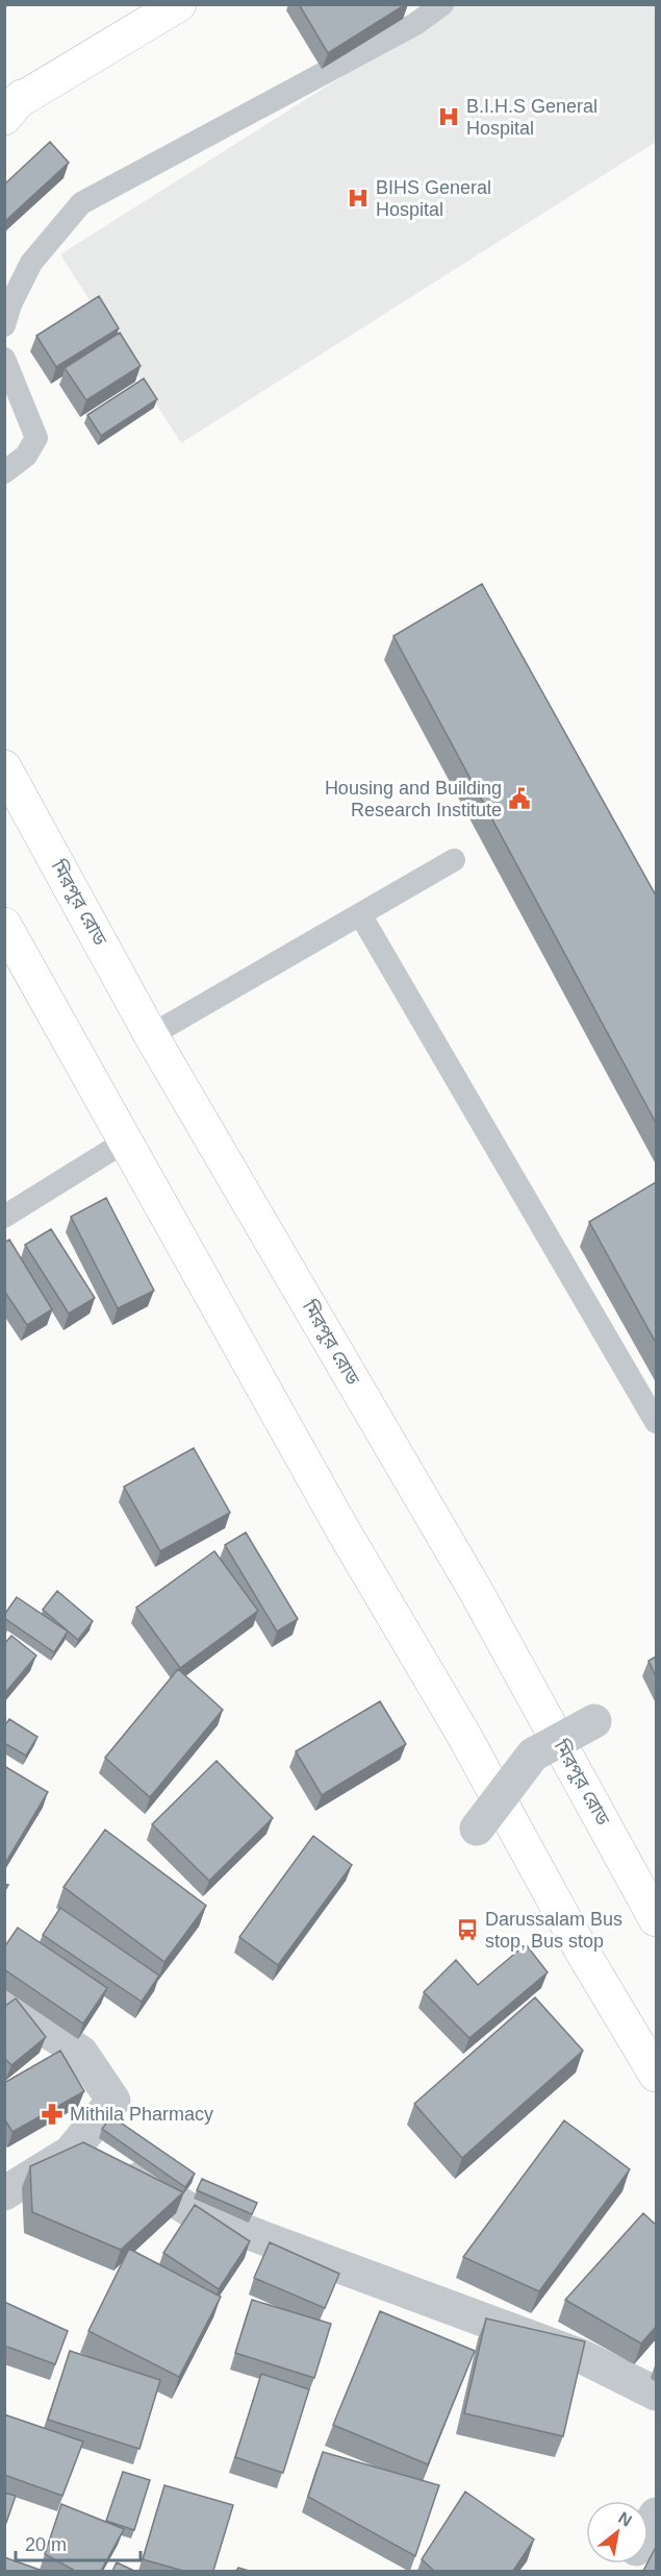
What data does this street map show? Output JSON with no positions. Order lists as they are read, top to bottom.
{
  "streets": {
    "main road": ["মিরপুর রোড"]
  },
  "places": {
    "hospital": ["B.I.H.S General Hospital", "BIHS General Hospital"],
    "public building": ["Housing and Building Research Institute"],
    "bus stop": ["Darussalam Bus stop, Bus stop"],
    "pharmacy": ["Mithila Pharmacy"]
  },
  "scale_bar": "20 m",
  "north": "top right"
}
